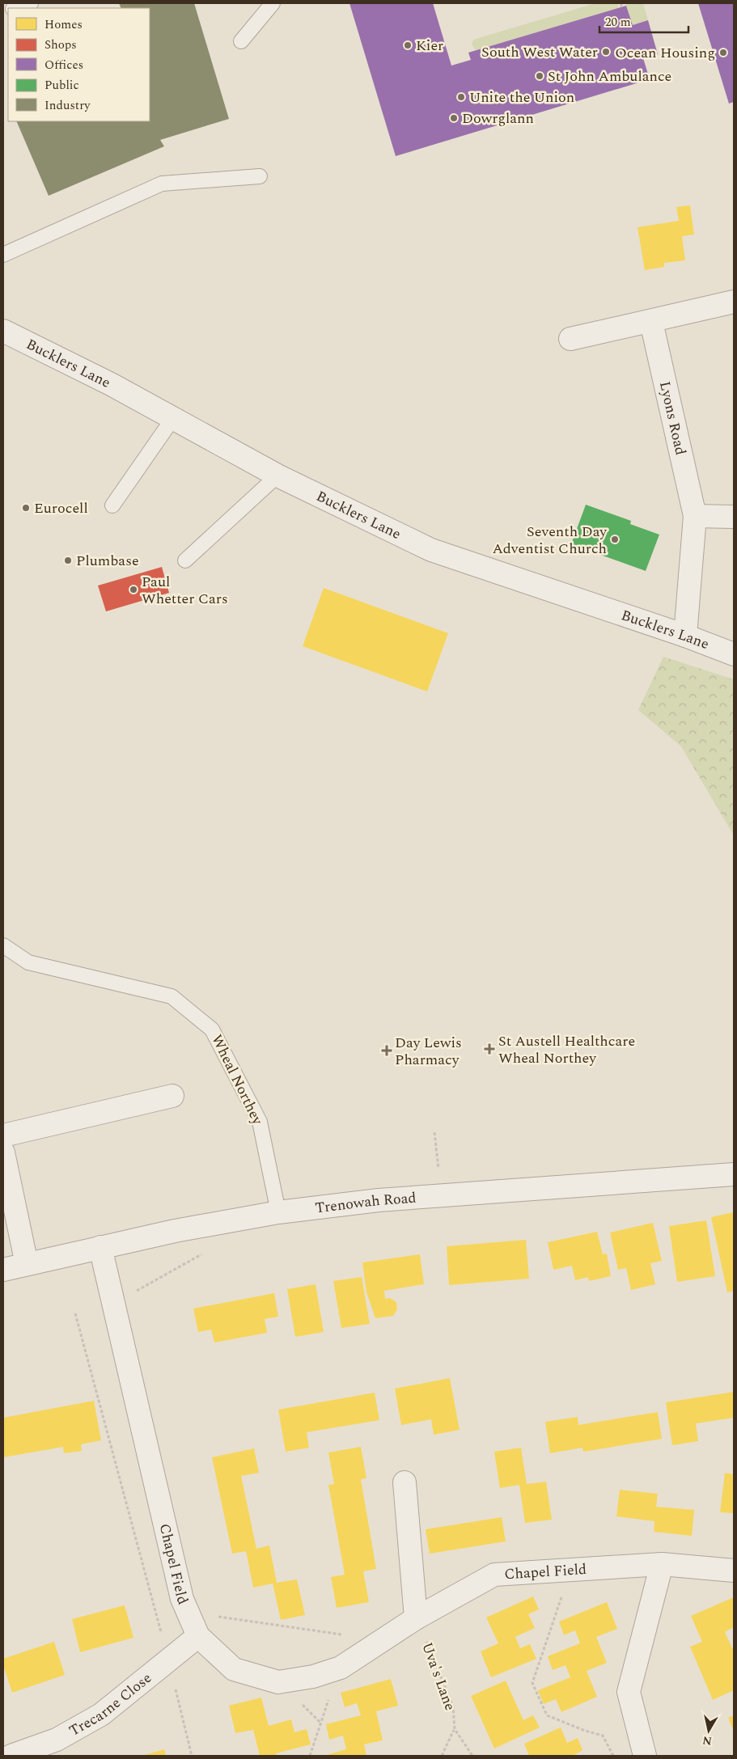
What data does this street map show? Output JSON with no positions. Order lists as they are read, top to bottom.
{
  "streets": {
    "street": [
      "Bucklers Lane",
      "Lyons Road",
      "Trenowah Road",
      "Chapel Field",
      "Trecarne Close"
    ],
    "lane": ["Wheal Northey"],
    "path": ["Uva's Lane"]
  },
  "crossings": [
    ["Bucklers Lane", "Lyons Road"],
    ["Wheal Northey", "Trenowah Road"],
    ["Trenowah Road", "Chapel Field"],
    ["Chapel Field", "Uva's Lane"],
    ["Chapel Field", "Trecarne Close"]
  ],
  "places": {
    "other": [
      "Kier",
      "South West Water",
      "Ocean Housing",
      "St John Ambulance",
      "Unite the Union",
      "Dowrglann",
      "Eurocell",
      "Seventh Day Adventist Church",
      "Plumbase",
      "Paul Whetter Cars"
    ],
    "health": ["St Austell Healthcare Wheal Northey", "Day Lewis Pharmacy"]
  },
  "legend": [
    "Homes",
    "Shops",
    "Offices",
    "Public",
    "Industry"
  ],
  "scale_bar": "20 m",
  "north": "bottom"
}
